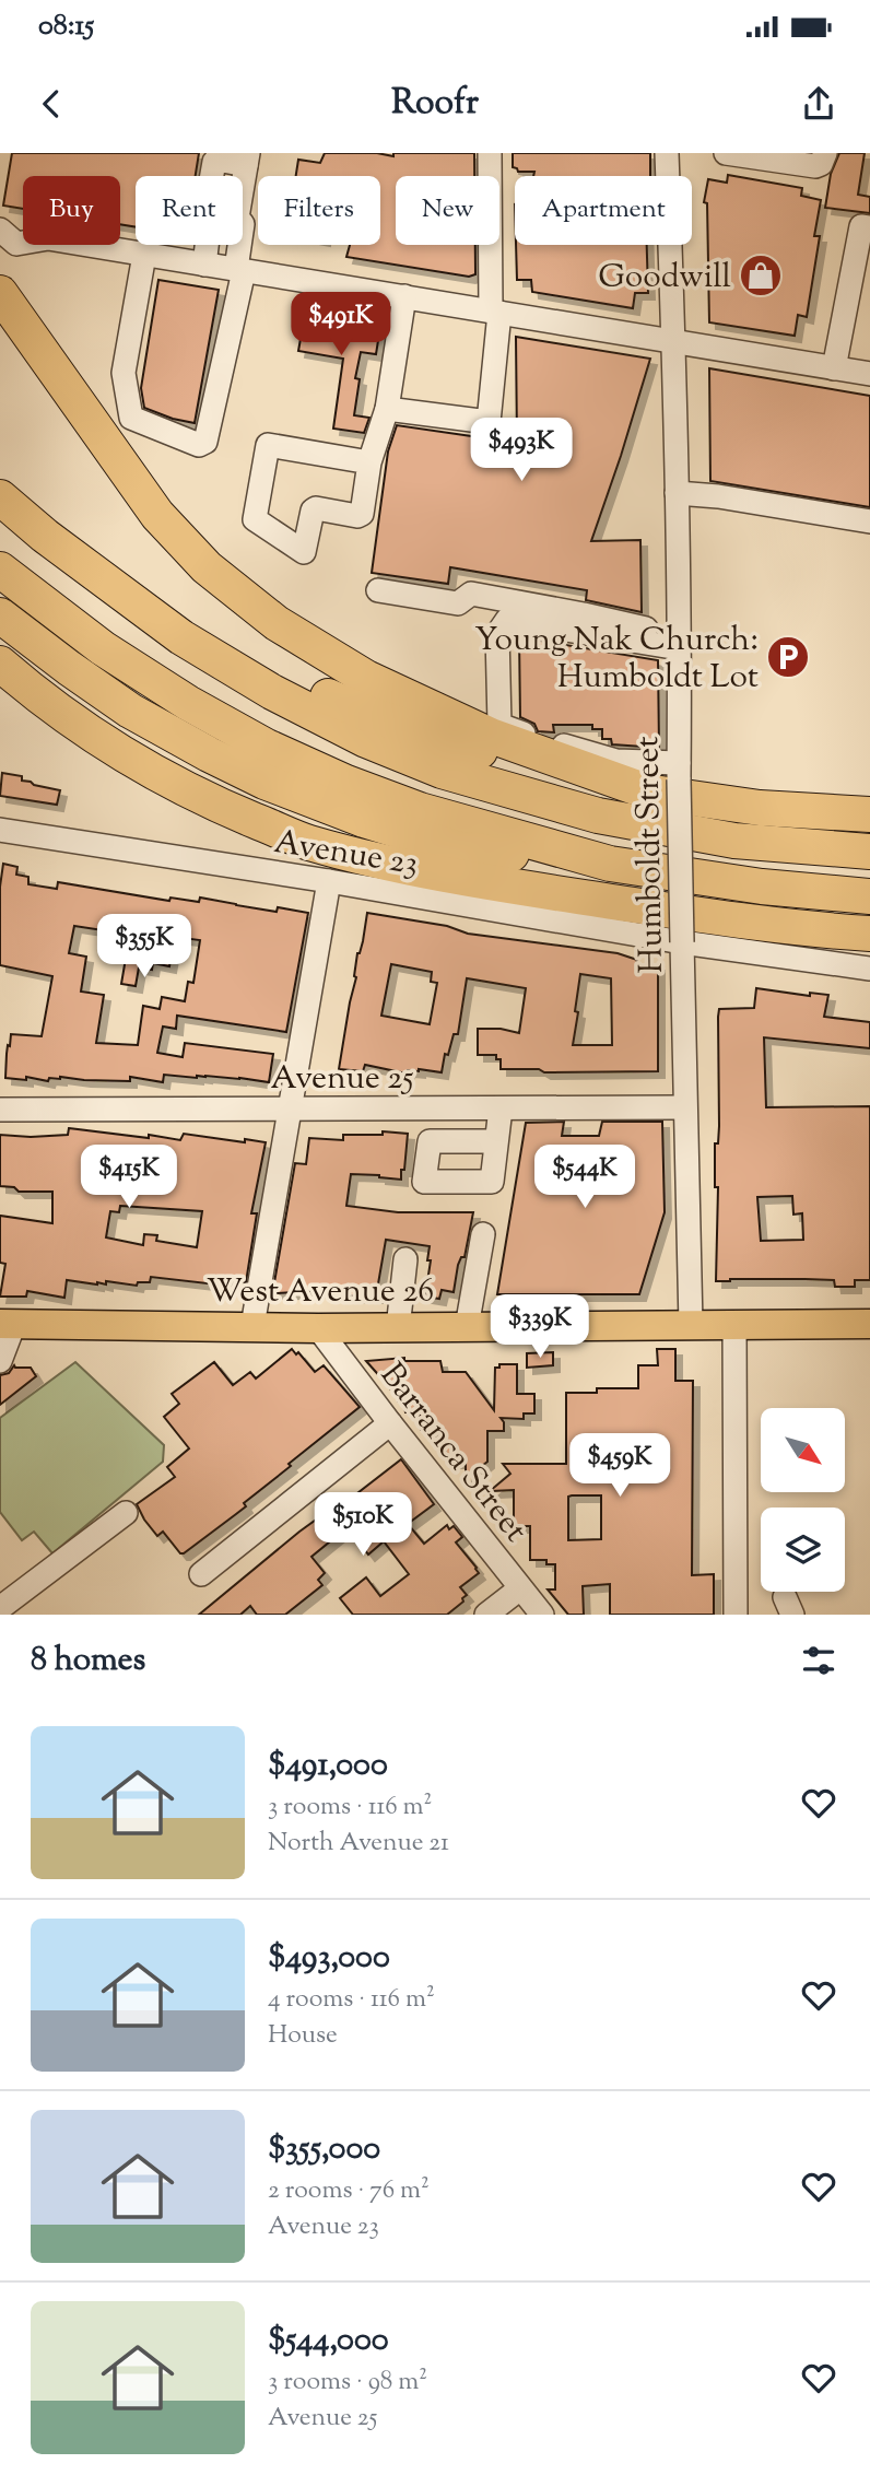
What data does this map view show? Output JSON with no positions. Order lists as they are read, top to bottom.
{
  "streets": {
    "main road": ["West Avenue 26"],
    "street": [
      "Avenue 23",
      "Humboldt Street",
      "Avenue 25",
      "Barranca Street"
    ]
  },
  "crossings": [
    ["Avenue 23", "Humboldt Street"],
    ["Humboldt Street", "Avenue 25"],
    ["Humboldt Street", "West Avenue 26"],
    ["West Avenue 26", "Barranca Street"]
  ],
  "places": {
    "shop": ["Goodwill"],
    "parking": ["Young Nak Church: Humboldt Lot"]
  },
  "north": "bottom right",
  "page": {
    "status": "08:15",
    "header": "Roofr",
    "chip": [
      "Buy",
      "Rent",
      "Filters",
      "New",
      "Apartment"
    ],
    "price": [
      "$491K",
      "$493K",
      "$355K",
      "$415K",
      "$544K",
      "$339K",
      "$459K",
      "$510K"
    ],
    "heading": "8 homes",
    "list": [
      {
        "name": "$491,000",
        "note": "3 rooms · 116 m² · North Avenue 21"
      },
      {
        "name": "$493,000",
        "note": "4 rooms · 116 m² · House"
      },
      {
        "name": "$355,000",
        "note": "2 rooms · 76 m² · Avenue 23"
      },
      {
        "name": "$544,000",
        "note": "3 rooms · 98 m² · Avenue 25"
      }
    ]
  }
}
